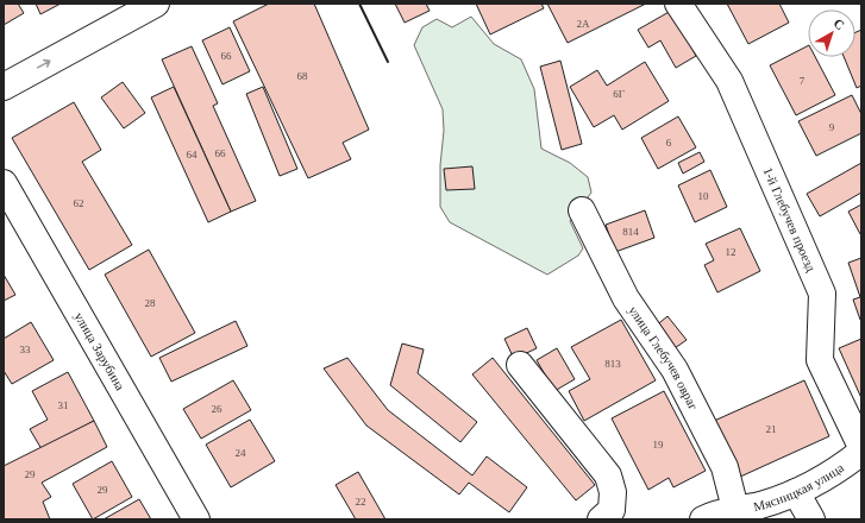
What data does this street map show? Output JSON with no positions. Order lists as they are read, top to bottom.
{
  "streets": {
    "street": [
      "1-й Глебучев проезд",
      "улица Зарубина",
      "улица Глебучев овраг",
      "Мясницкая улица"
    ]
  },
  "crossings": [
    ["улица Глебучев овраг", "Мясницкая улица"]
  ],
  "house_numbers": [
    "2А",
    "66",
    "68",
    "7",
    "6Г",
    "9",
    "6",
    "66",
    "64",
    "10",
    "62",
    "814",
    "12",
    "28",
    "33",
    "813",
    "31",
    "26",
    "21",
    "19",
    "24",
    "29",
    "29",
    "22"
  ],
  "north": "top right"
}
